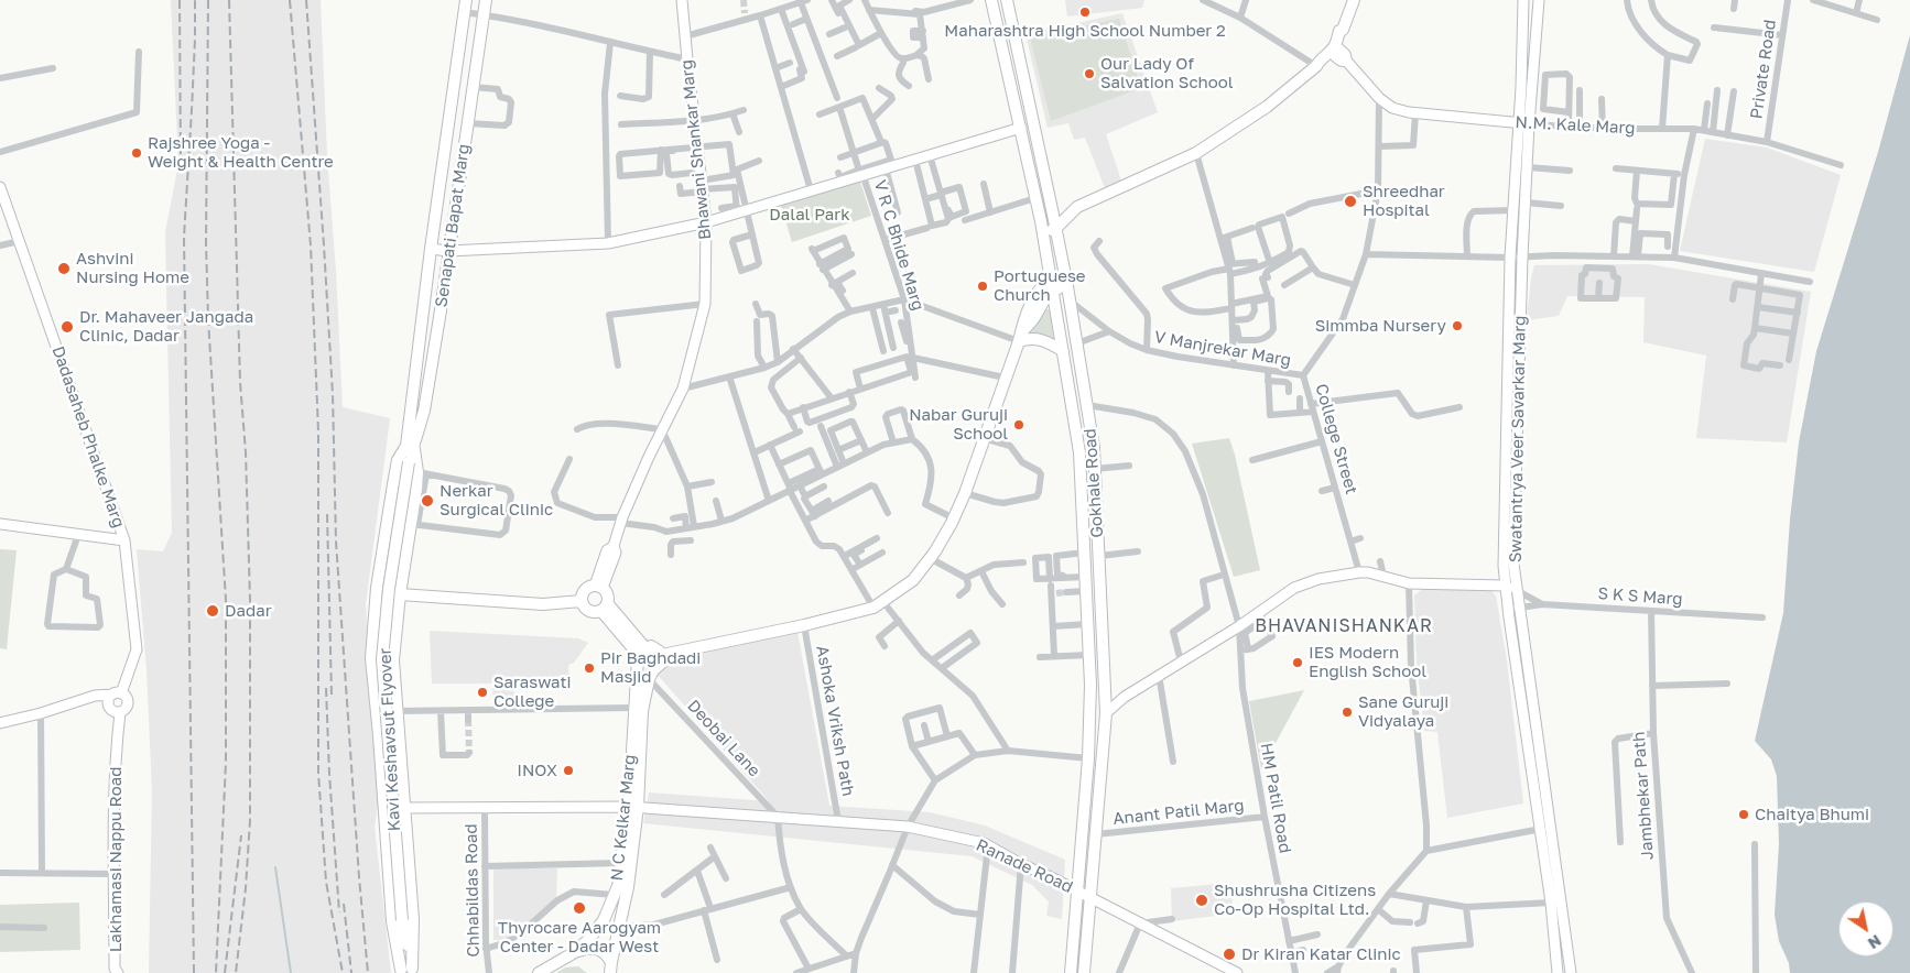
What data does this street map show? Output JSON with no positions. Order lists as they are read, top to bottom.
{
  "streets": {
    "main road": [
      "Senapati Bapat Marg",
      "Gokhale Road",
      "Kavi Keshavsut Flyover",
      "N C Kelkar Marg"
    ],
    "street": [
      "Private Road",
      "N.M. Kale Marg",
      "Bhawani Shankar Marg",
      "V R C Bhide Marg",
      "V Manjrekar Marg",
      "Dadasaheb Phalke Marg",
      "College Street",
      "Swatantrya Veer Savarkar Marg",
      "S K S Marg",
      "Ashoka Vriksh Path",
      "Deobai Lane",
      "Jambhekar Path",
      "HM Patil Road",
      "Anant Patil Marg",
      "Lakhamasi Nappu Road",
      "Ranade Road",
      "Chhabildas Road"
    ]
  },
  "crossings": [
    ["Private Road", "N.M. Kale Marg"],
    ["N.M. Kale Marg", "College Street"],
    ["N.M. Kale Marg", "Swatantrya Veer Savarkar Marg"],
    ["Senapati Bapat Marg", "Kavi Keshavsut Flyover"],
    ["V Manjrekar Marg", "College Street"],
    ["V Manjrekar Marg", "Gokhale Road"],
    ["Dadasaheb Phalke Marg", "Lakhamasi Nappu Road"],
    ["Swatantrya Veer Savarkar Marg", "S K S Marg"],
    ["Gokhale Road", "HM Patil Road"],
    ["Gokhale Road", "Anant Patil Marg"],
    ["Gokhale Road", "Ranade Road"],
    ["S K S Marg", "Jambhekar Path"],
    ["Ashoka Vriksh Path", "Ranade Road"],
    ["Deobai Lane", "N C Kelkar Marg"],
    ["Deobai Lane", "Ranade Road"],
    ["HM Patil Road", "Anant Patil Marg"],
    ["N C Kelkar Marg", "Ranade Road"],
    ["Ranade Road", "Chhabildas Road"]
  ],
  "districts": ["BHAVANISHANKAR"],
  "parks": ["Dalal Park"],
  "places": [
    "Maharashtra High School Number 2",
    "Our Lady Of Salvation School",
    "Rajshree Yoga - Weight & Health Centre",
    "Shreedhar Hospital",
    "Ashvini Nursing Home",
    "Portuguese Church",
    "Simmba Nursery",
    "Dr. Mahaveer Jangada Clinic, Dadar",
    "Nabar Guruji School",
    "Nerkar Surgical Clinic",
    "Dadar",
    "IES Modern English School",
    "Pir Baghdadi Masjid",
    "Saraswati College",
    "Sane Guruji Vidyalaya",
    "INOX",
    "Chaitya Bhumi",
    "Shushrusha Citizens Co-Op Hospital Ltd.",
    "Thyrocare Aarogyam Center - Dadar West",
    "Dr Kiran Katar Clinic"
  ],
  "north": "bottom right"
}
